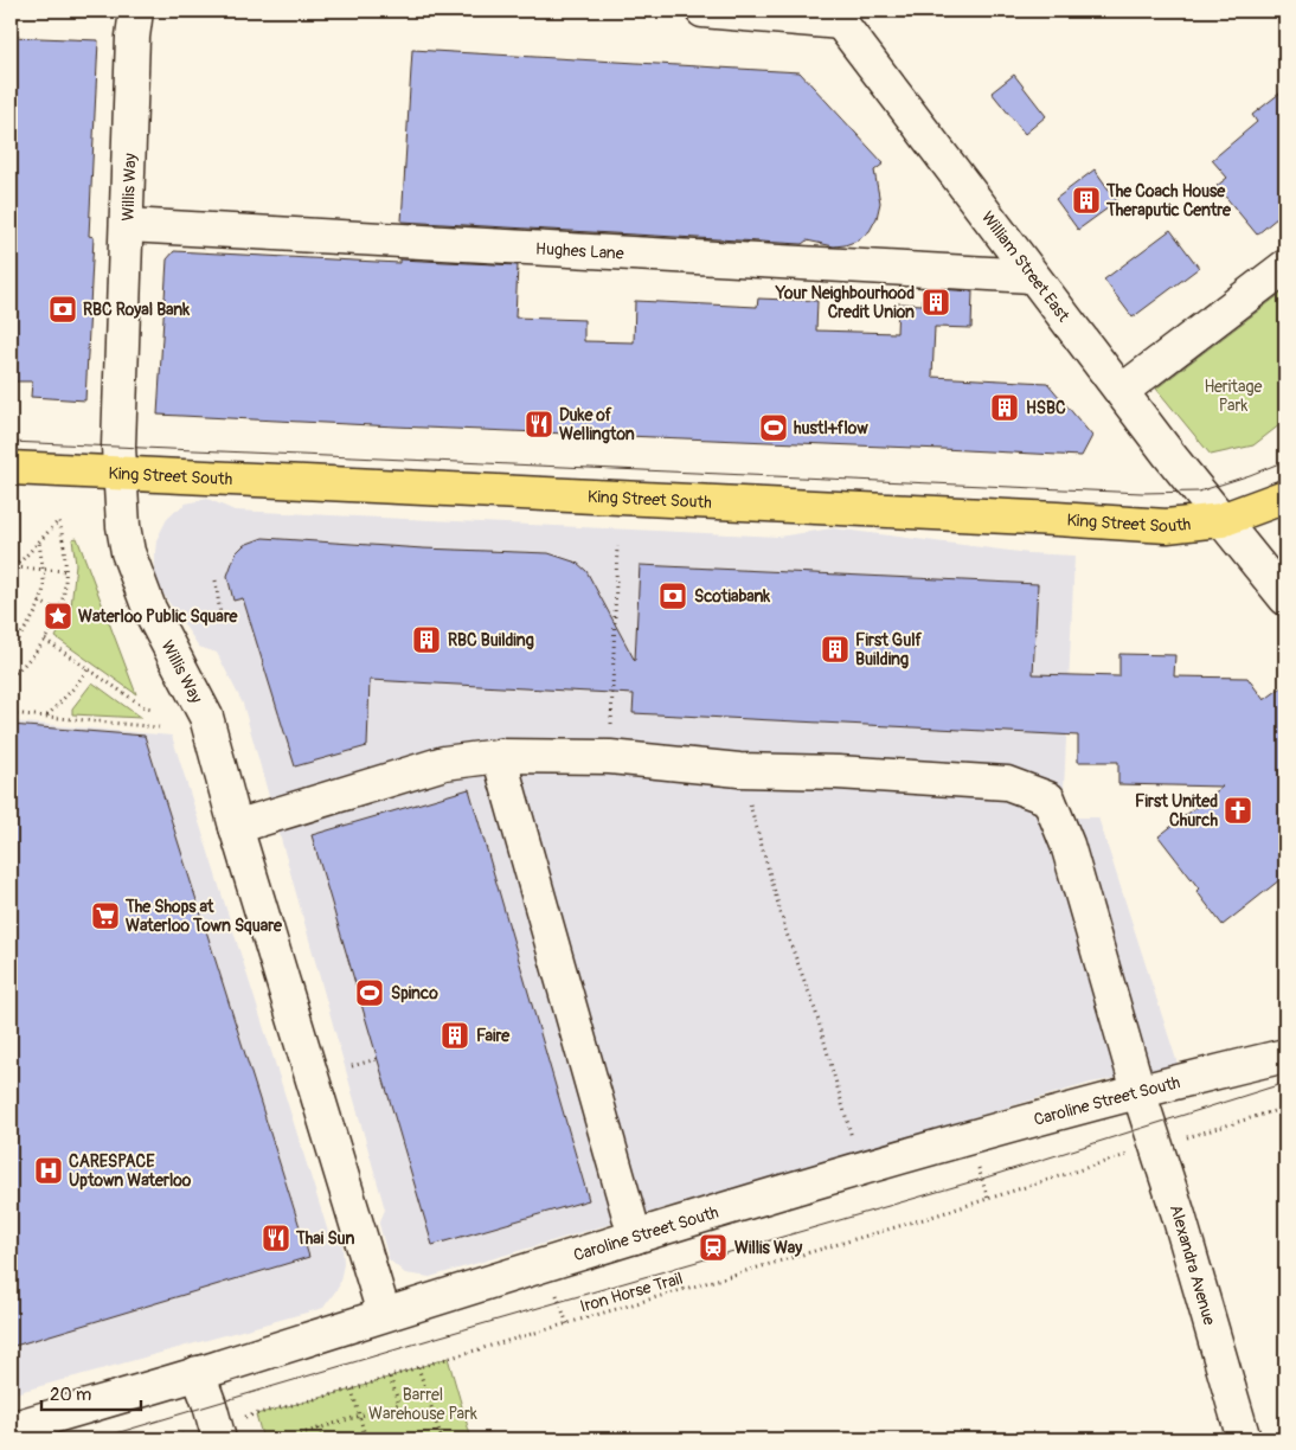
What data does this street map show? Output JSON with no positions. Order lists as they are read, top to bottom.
{
  "streets": {
    "main road": ["King Street South"],
    "street": [
      "Willis Way",
      "Hughes Lane",
      "William Street East",
      "Caroline Street South",
      "Alexandra Avenue"
    ],
    "path": ["Iron Horse Trail"]
  },
  "crossings": [
    ["Willis Way", "Hughes Lane"],
    ["Willis Way", "King Street South"],
    ["Willis Way", "Caroline Street South"],
    ["Hughes Lane", "William Street East"],
    ["William Street East", "King Street South"],
    ["Caroline Street South", "Alexandra Avenue"]
  ],
  "parks": ["Heritage Park", "Barrel Warehouse Park"],
  "places": {
    "building": [
      "The Coach House Theraputic Centre",
      "Your Neighbourhood Credit Union",
      "HSBC",
      "RBC Building",
      "First Gulf Building",
      "Faire"
    ],
    "bank": ["RBC Royal Bank", "Scotiabank"],
    "restaurant": ["Duke of Wellington", "Thai Sun"],
    "sports": ["hustl+flow", "Spinco"],
    "place": ["Waterloo Public Square"],
    "church": ["First United Church"],
    "supermarket": ["The Shops at Waterloo Town Square"],
    "hospital": ["CARESPACE Uptown Waterloo"],
    "station": ["Willis Way"]
  },
  "scale_bar": "20 m"
}
